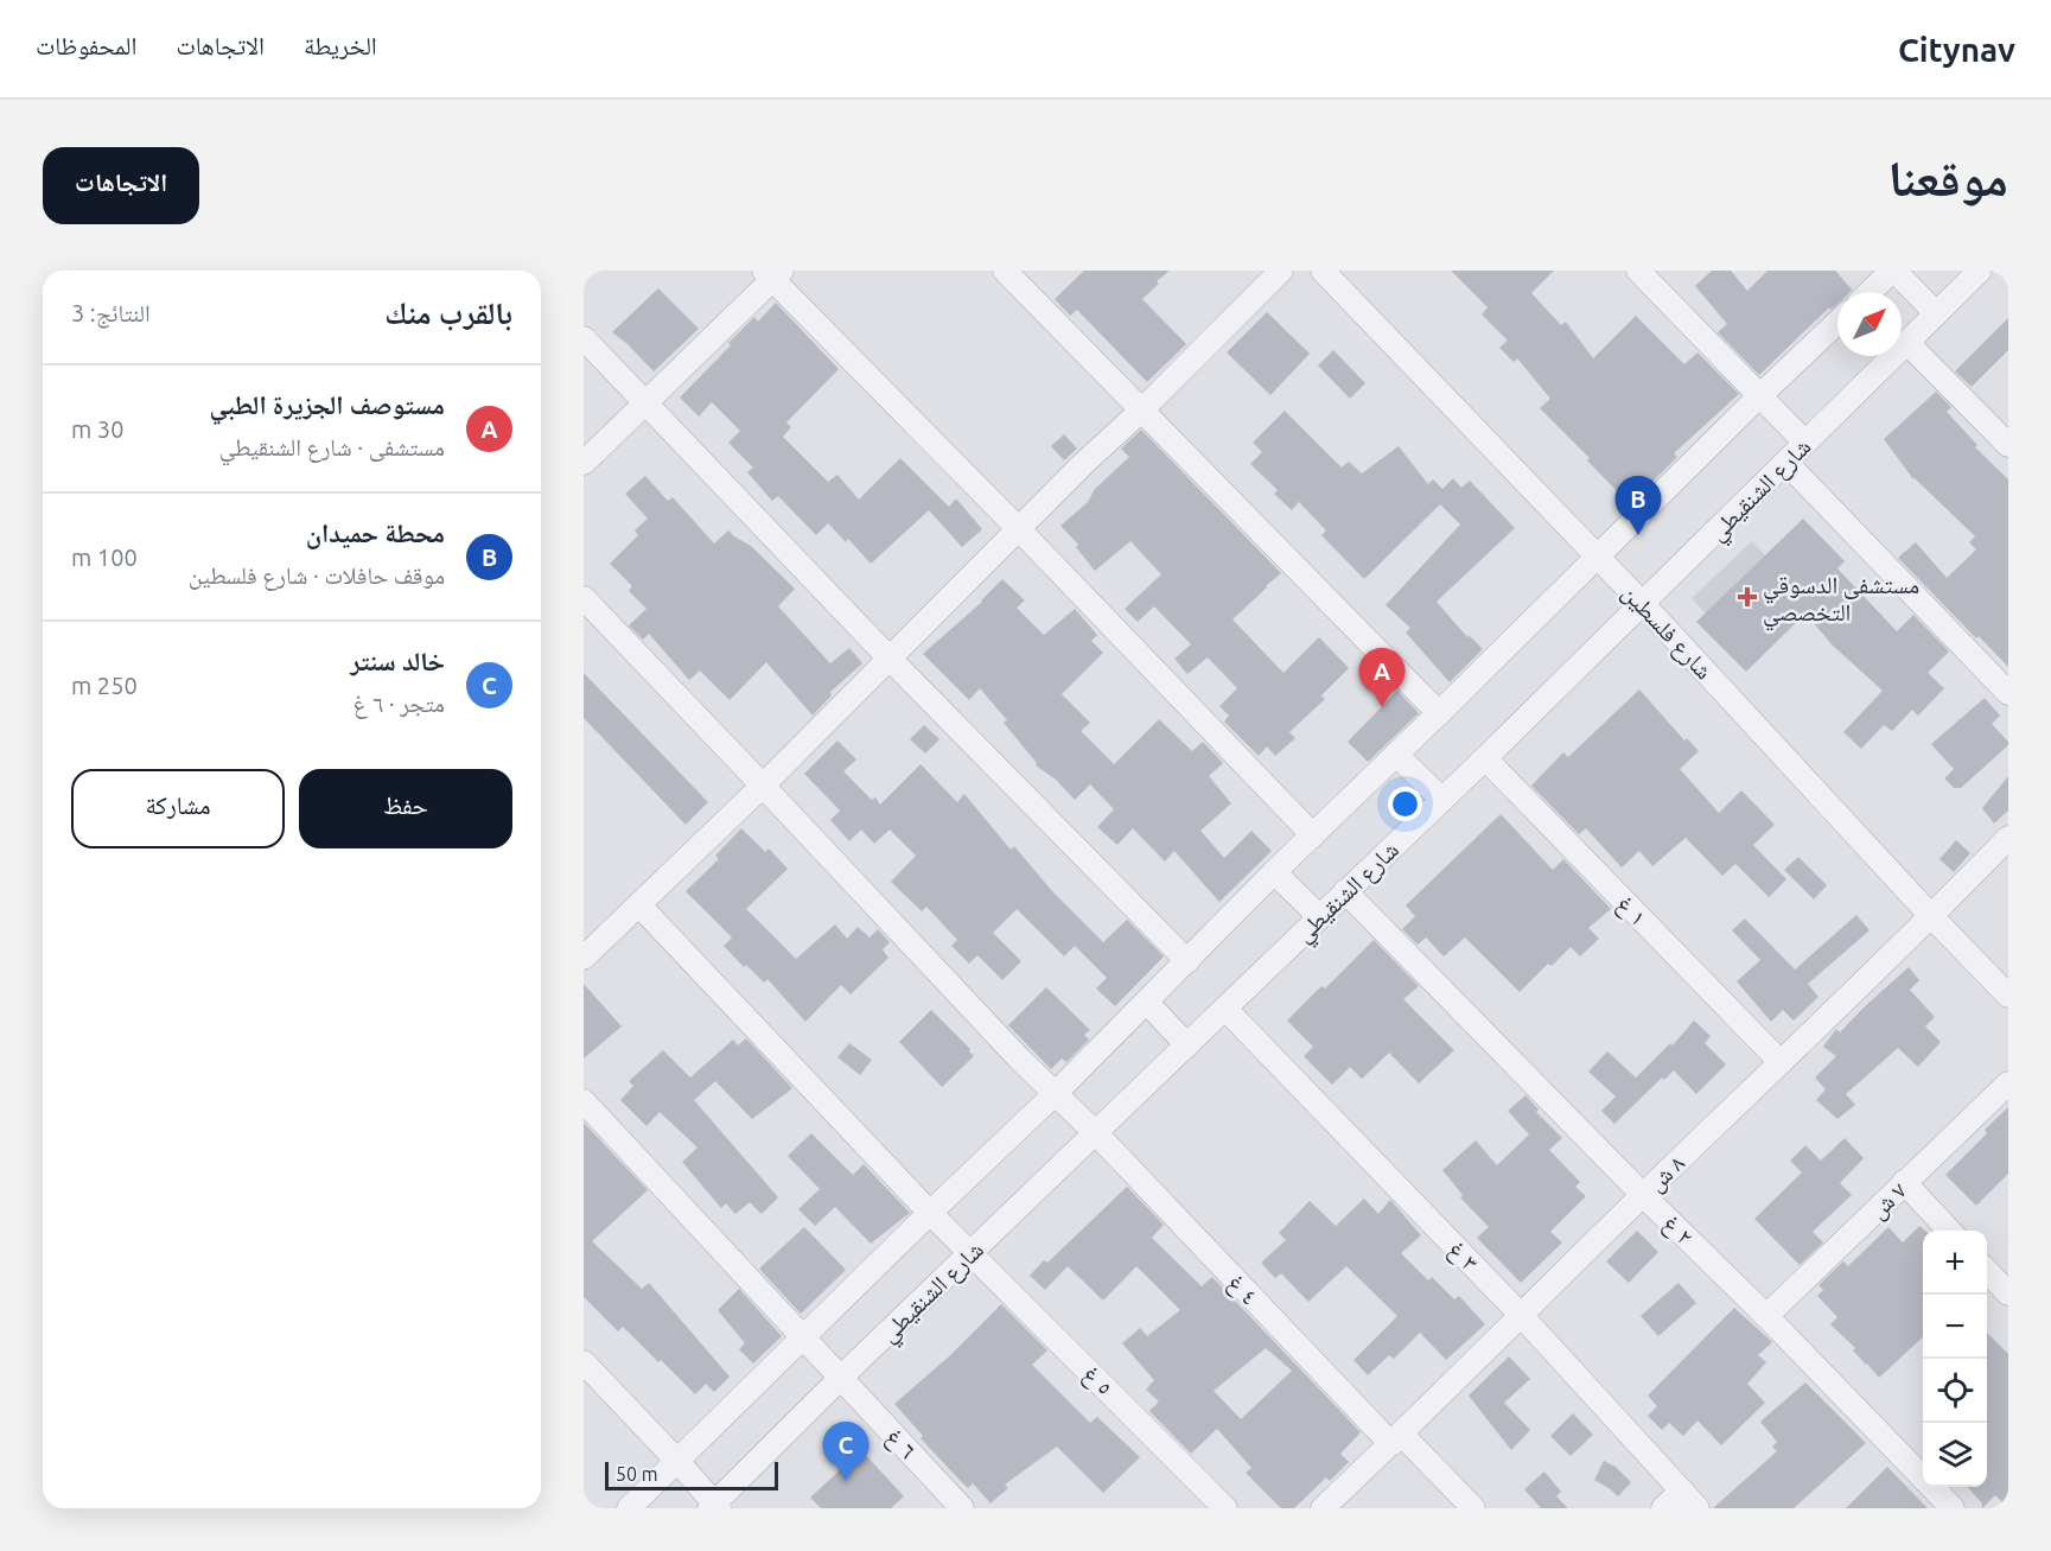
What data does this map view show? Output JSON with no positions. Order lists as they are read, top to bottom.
{
  "streets": {
    "street": [
      "شارع الشنقيطي",
      "شارع فلسطين",
      "١ غ",
      "٨ ش",
      "٧ ش",
      "٢ غ",
      "٣ غ",
      "٤ غ",
      "٥ غ",
      "٦ غ"
    ]
  },
  "crossings": [
    ["شارع الشنقيطي", "شارع فلسطين"],
    ["شارع الشنقيطي", "١ غ"],
    ["شارع الشنقيطي", "٢ غ"],
    ["شارع الشنقيطي", "٣ غ"],
    ["شارع الشنقيطي", "٤ غ"],
    ["شارع الشنقيطي", "٥ غ"],
    ["شارع الشنقيطي", "٦ غ"],
    ["شارع فلسطين", "٨ ش"],
    ["١ غ", "٨ ش"],
    ["٨ ش", "٢ غ"],
    ["٨ ش", "٣ غ"],
    ["٨ ش", "٤ غ"],
    ["٧ ش", "٢ غ"]
  ],
  "places": {
    "health": ["مستشفى الدسوقي التخصصي"]
  },
  "scale_bar": "50 m",
  "north": "top right",
  "page": {
    "header": "Citynav",
    "nav": ["الخريطة", "الاتجاهات", "المحفوظات"],
    "title": "موقعنا",
    "buttons": [
      "الاتجاهات",
      ["حفظ", "مشاركة"]
    ],
    "heading": ["بالقرب منك", "النتائج: 3"],
    "list": [
      {
        "mark": "A",
        "name": "مستوصف الجزيرة الطبي",
        "note": "مستشفى · شارع الشنقيطي",
        "value": "30 m"
      },
      {
        "mark": "B",
        "name": "محطة حميدان",
        "note": "موقف حافلات · شارع فلسطين",
        "value": "100 m"
      },
      {
        "mark": "C",
        "name": "خالد سنتر",
        "note": "متجر · ٦ غ",
        "value": "250 m"
      }
    ],
    "pins": ["B", "A", "C"],
    "map_buttons": ["+", "−"],
    "scale": "50 m"
  }
}
